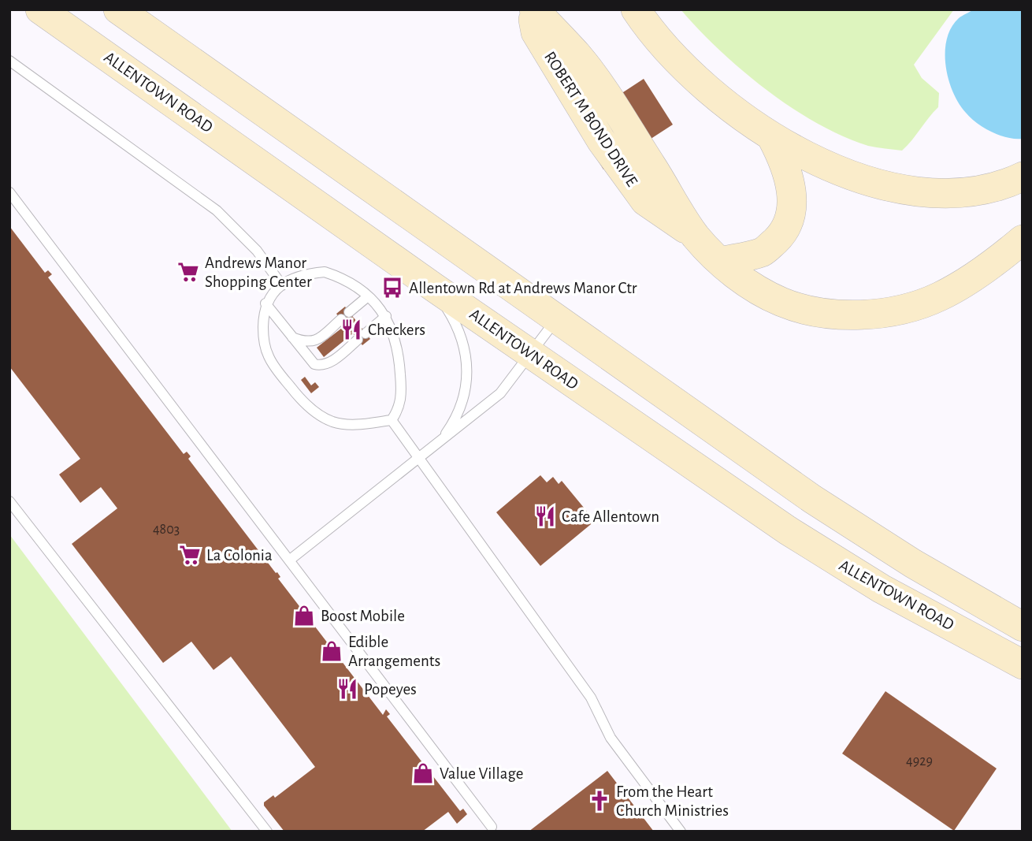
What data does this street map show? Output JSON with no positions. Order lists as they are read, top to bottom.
{
  "streets": {
    "main road": ["ALLENTOWN ROAD", "ROBERT M BOND DRIVE"]
  },
  "places": {
    "supermarket": ["Andrews Manor Shopping Center", "La Colonia"],
    "bus stop": ["Allentown Rd at Andrews Manor Ctr"],
    "restaurant": ["Checkers", "Cafe Allentown", "Popeyes"],
    "shop": ["Boost Mobile", "Edible Arrangements", "Value Village"],
    "church": ["From the Heart Church Ministries"]
  },
  "house_numbers": ["4803", "4929"]
}
